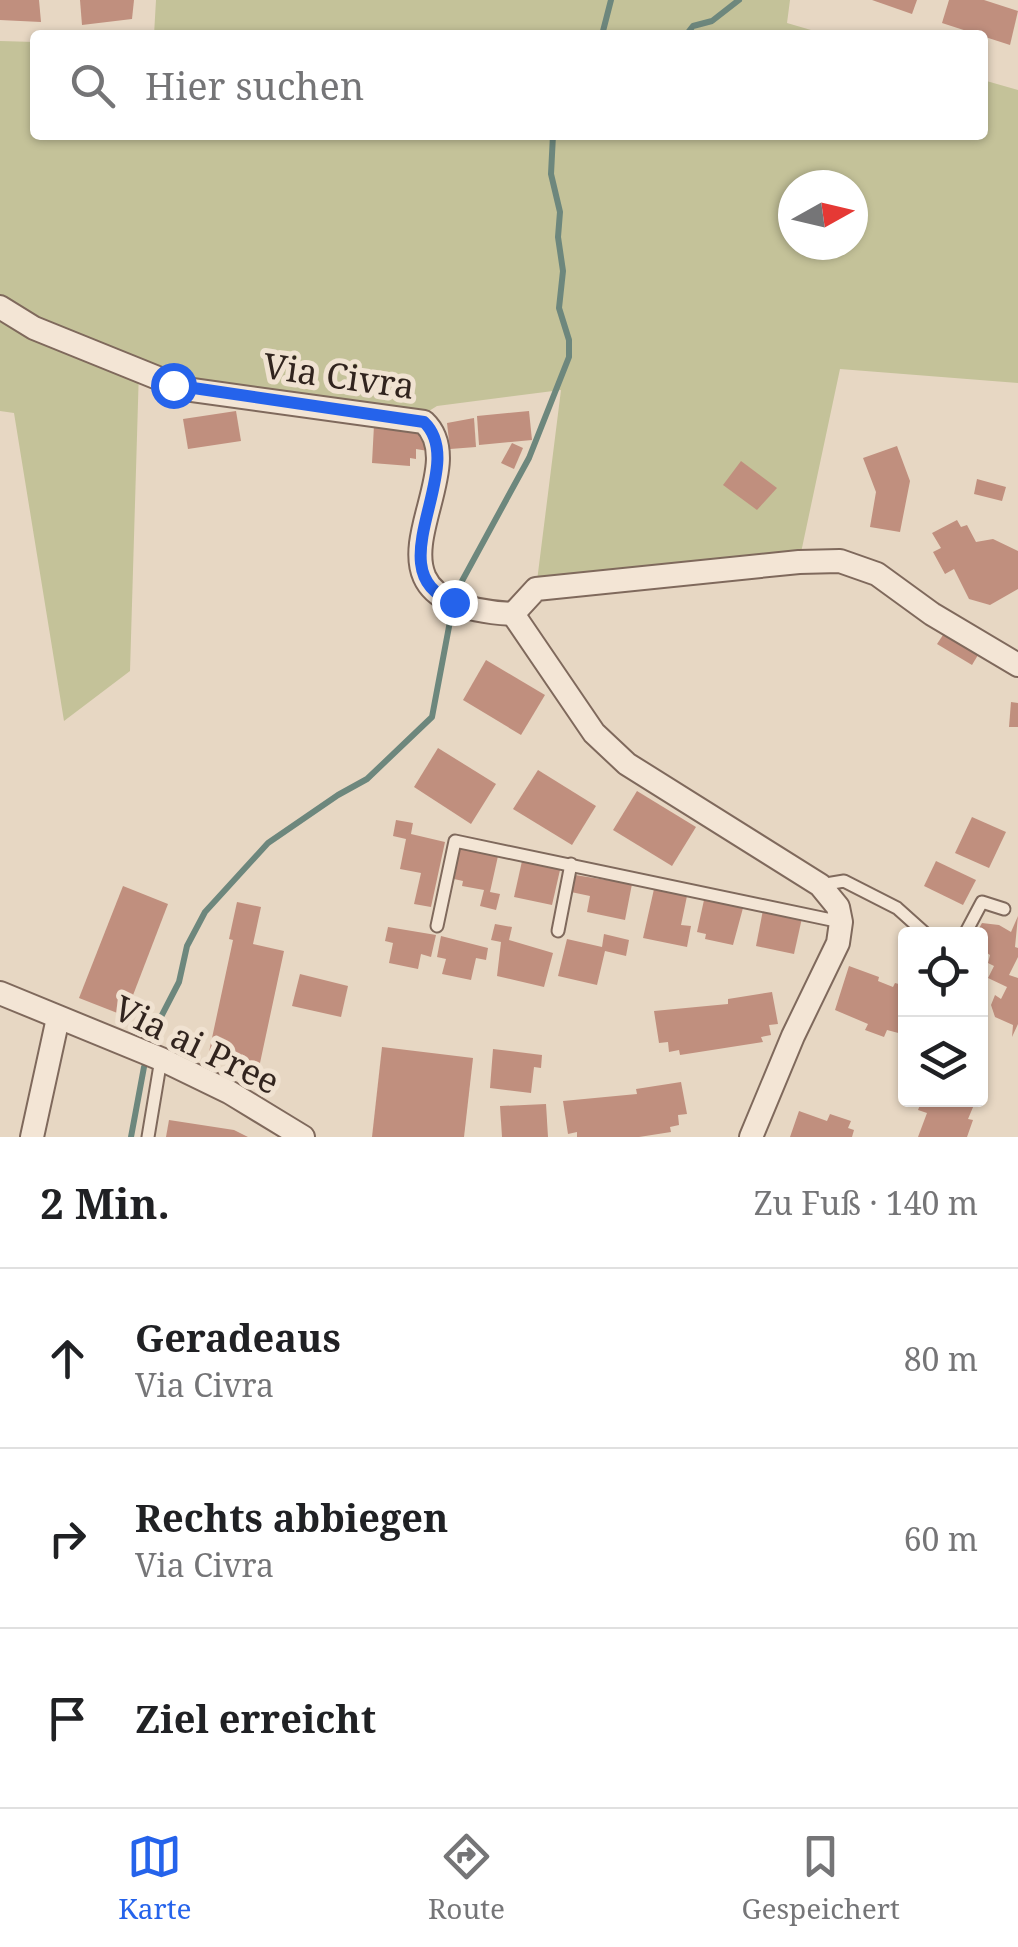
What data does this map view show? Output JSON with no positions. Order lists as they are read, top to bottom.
{
  "streets": {
    "street": ["Via Civra", "Via ai Pree"]
  },
  "north": "right",
  "page": {
    "search": "Hier suchen",
    "heading": ["2 Min.", "Zu Fuß · 140 m"],
    "list": [
      ["Geradeaus", "Via Civra", "80 m"],
      ["Rechts abbiegen", "Via Civra", "60 m"],
      "Ziel erreicht"
    ],
    "nav": ["Karte", "Route", "Gespeichert"]
  }
}
